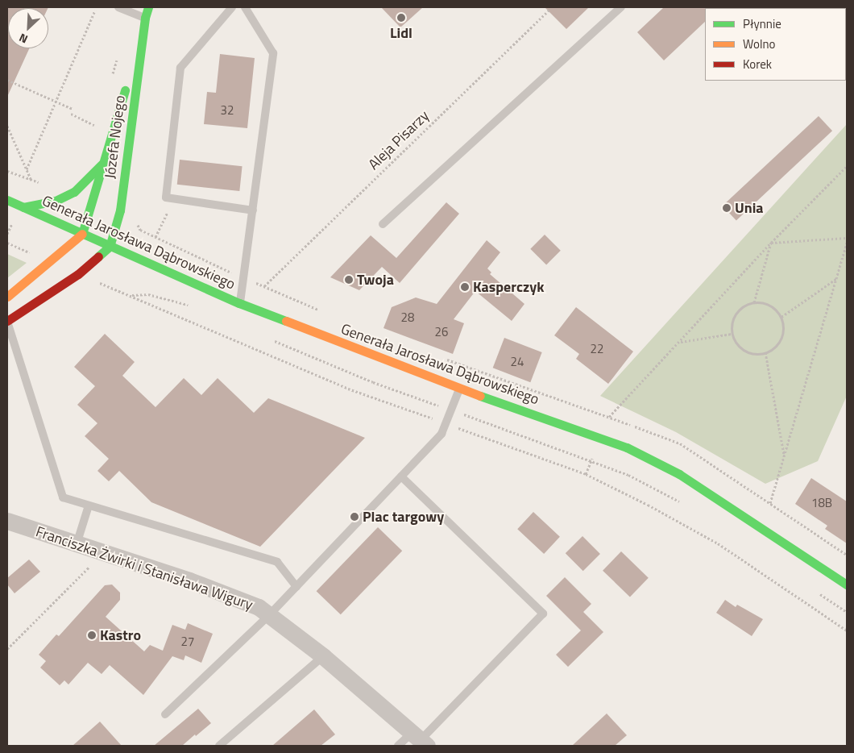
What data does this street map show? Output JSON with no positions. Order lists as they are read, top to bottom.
{
  "streets": {
    "street": ["Józefa Nojego", "Generała Jarosława Dąbrowskiego", "Franciszka Żwirki i Stanisława Wigury"],
    "path": ["Aleja Pisarzy"]
  },
  "crossings": [
    ["Józefa Nojego", "Generała Jarosława Dąbrowskiego"]
  ],
  "places": [
    "Lidl",
    "Unia",
    "Twoja",
    "Kasperczyk",
    "Plac targowy",
    "Kastro"
  ],
  "house_numbers": [
    "32",
    "28",
    "26",
    "22",
    "24",
    "18B",
    "27"
  ],
  "legend": ["Płynnie", "Wolno", "Korek"],
  "north": "bottom left"
}
